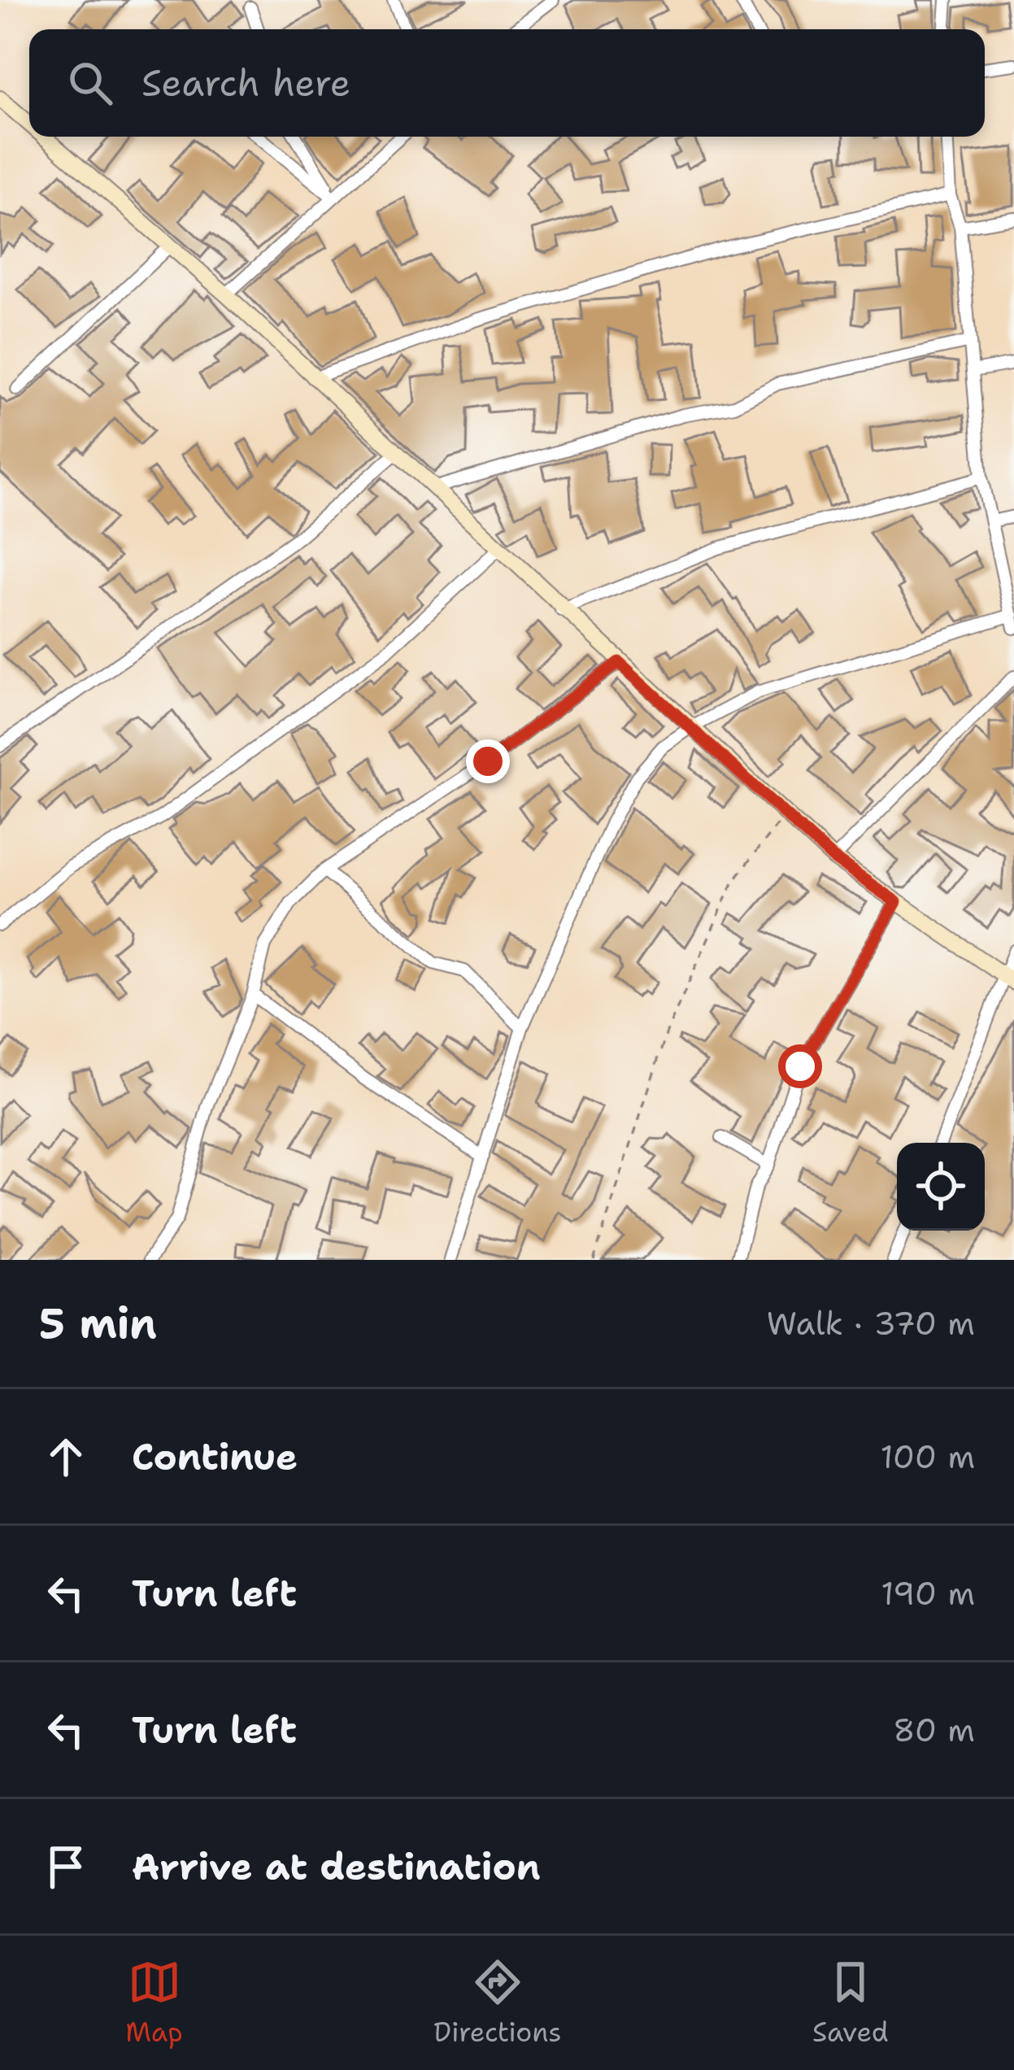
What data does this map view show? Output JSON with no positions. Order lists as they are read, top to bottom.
{
  "page": {
    "search": "Search here",
    "heading": ["5 min", "Walk · 370 m"],
    "list": [
      ["Continue", "100 m"],
      ["Turn left", "190 m"],
      ["Turn left", "80 m"],
      "Arrive at destination"
    ],
    "nav": ["Map", "Directions", "Saved"]
  }
}
